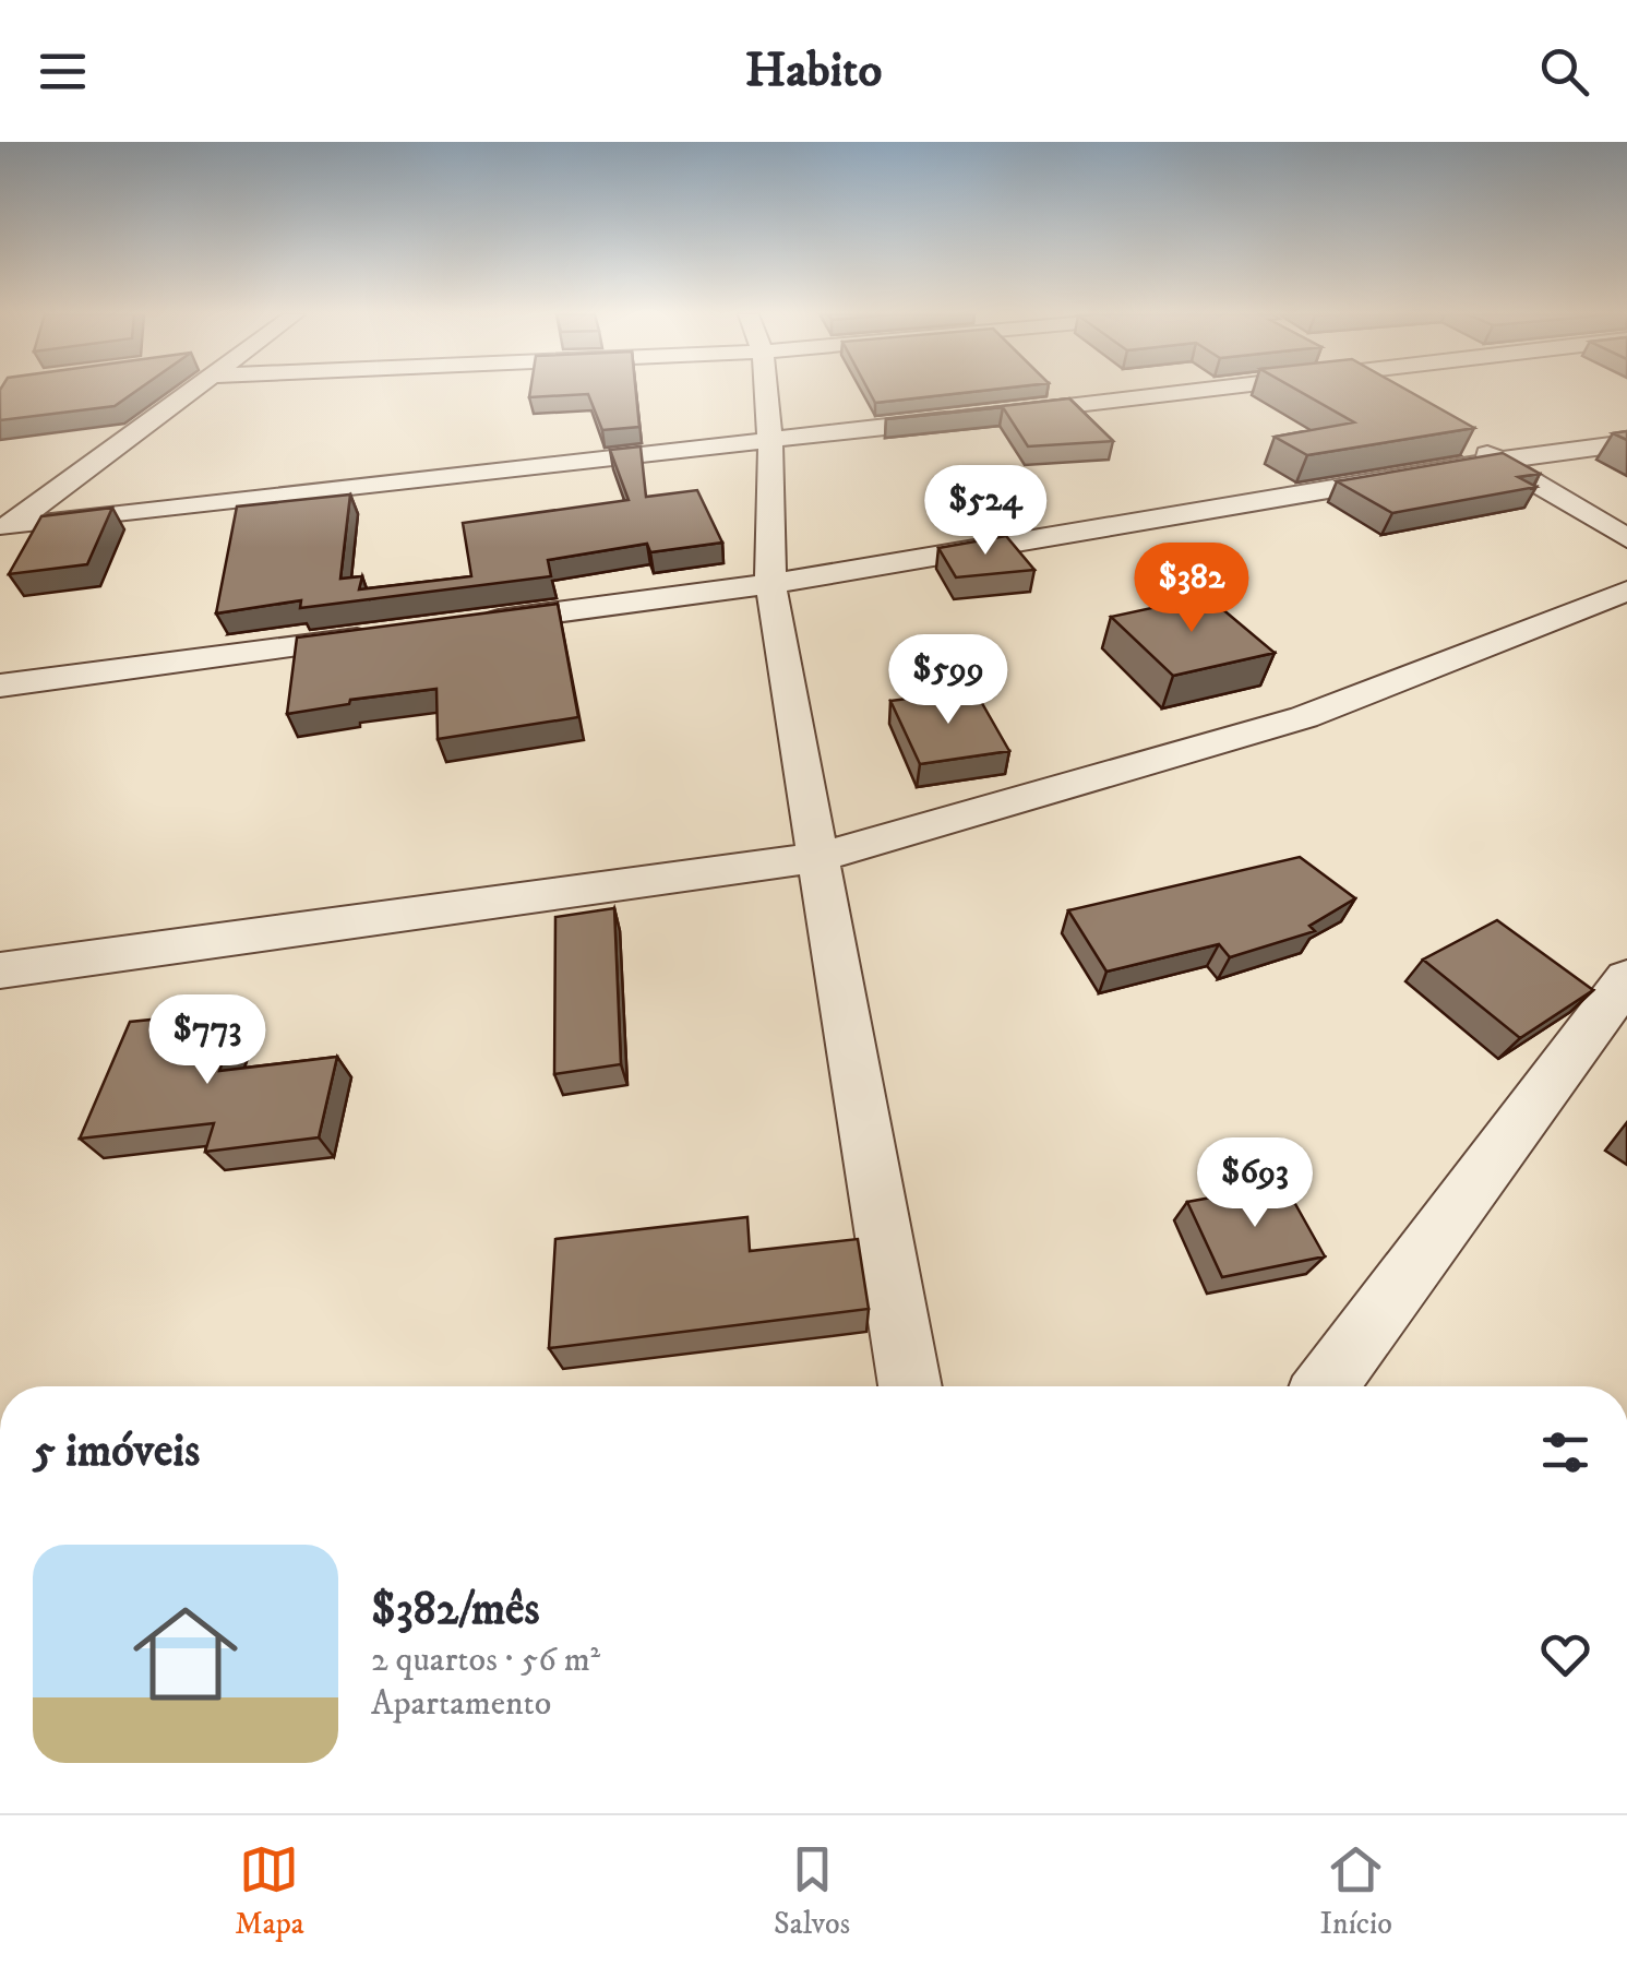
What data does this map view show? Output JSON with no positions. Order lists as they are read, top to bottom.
{
  "page": {
    "header": "Habito",
    "price": [
      "$524",
      "$382",
      "$599",
      "$773",
      "$693"
    ],
    "heading": "5 imóveis",
    "list": [
      {
        "name": "$382/mês",
        "note": "2 quartos · 56 m² · Apartamento"
      }
    ],
    "tabs": ["Mapa", "Salvos", "Início"]
  }
}
